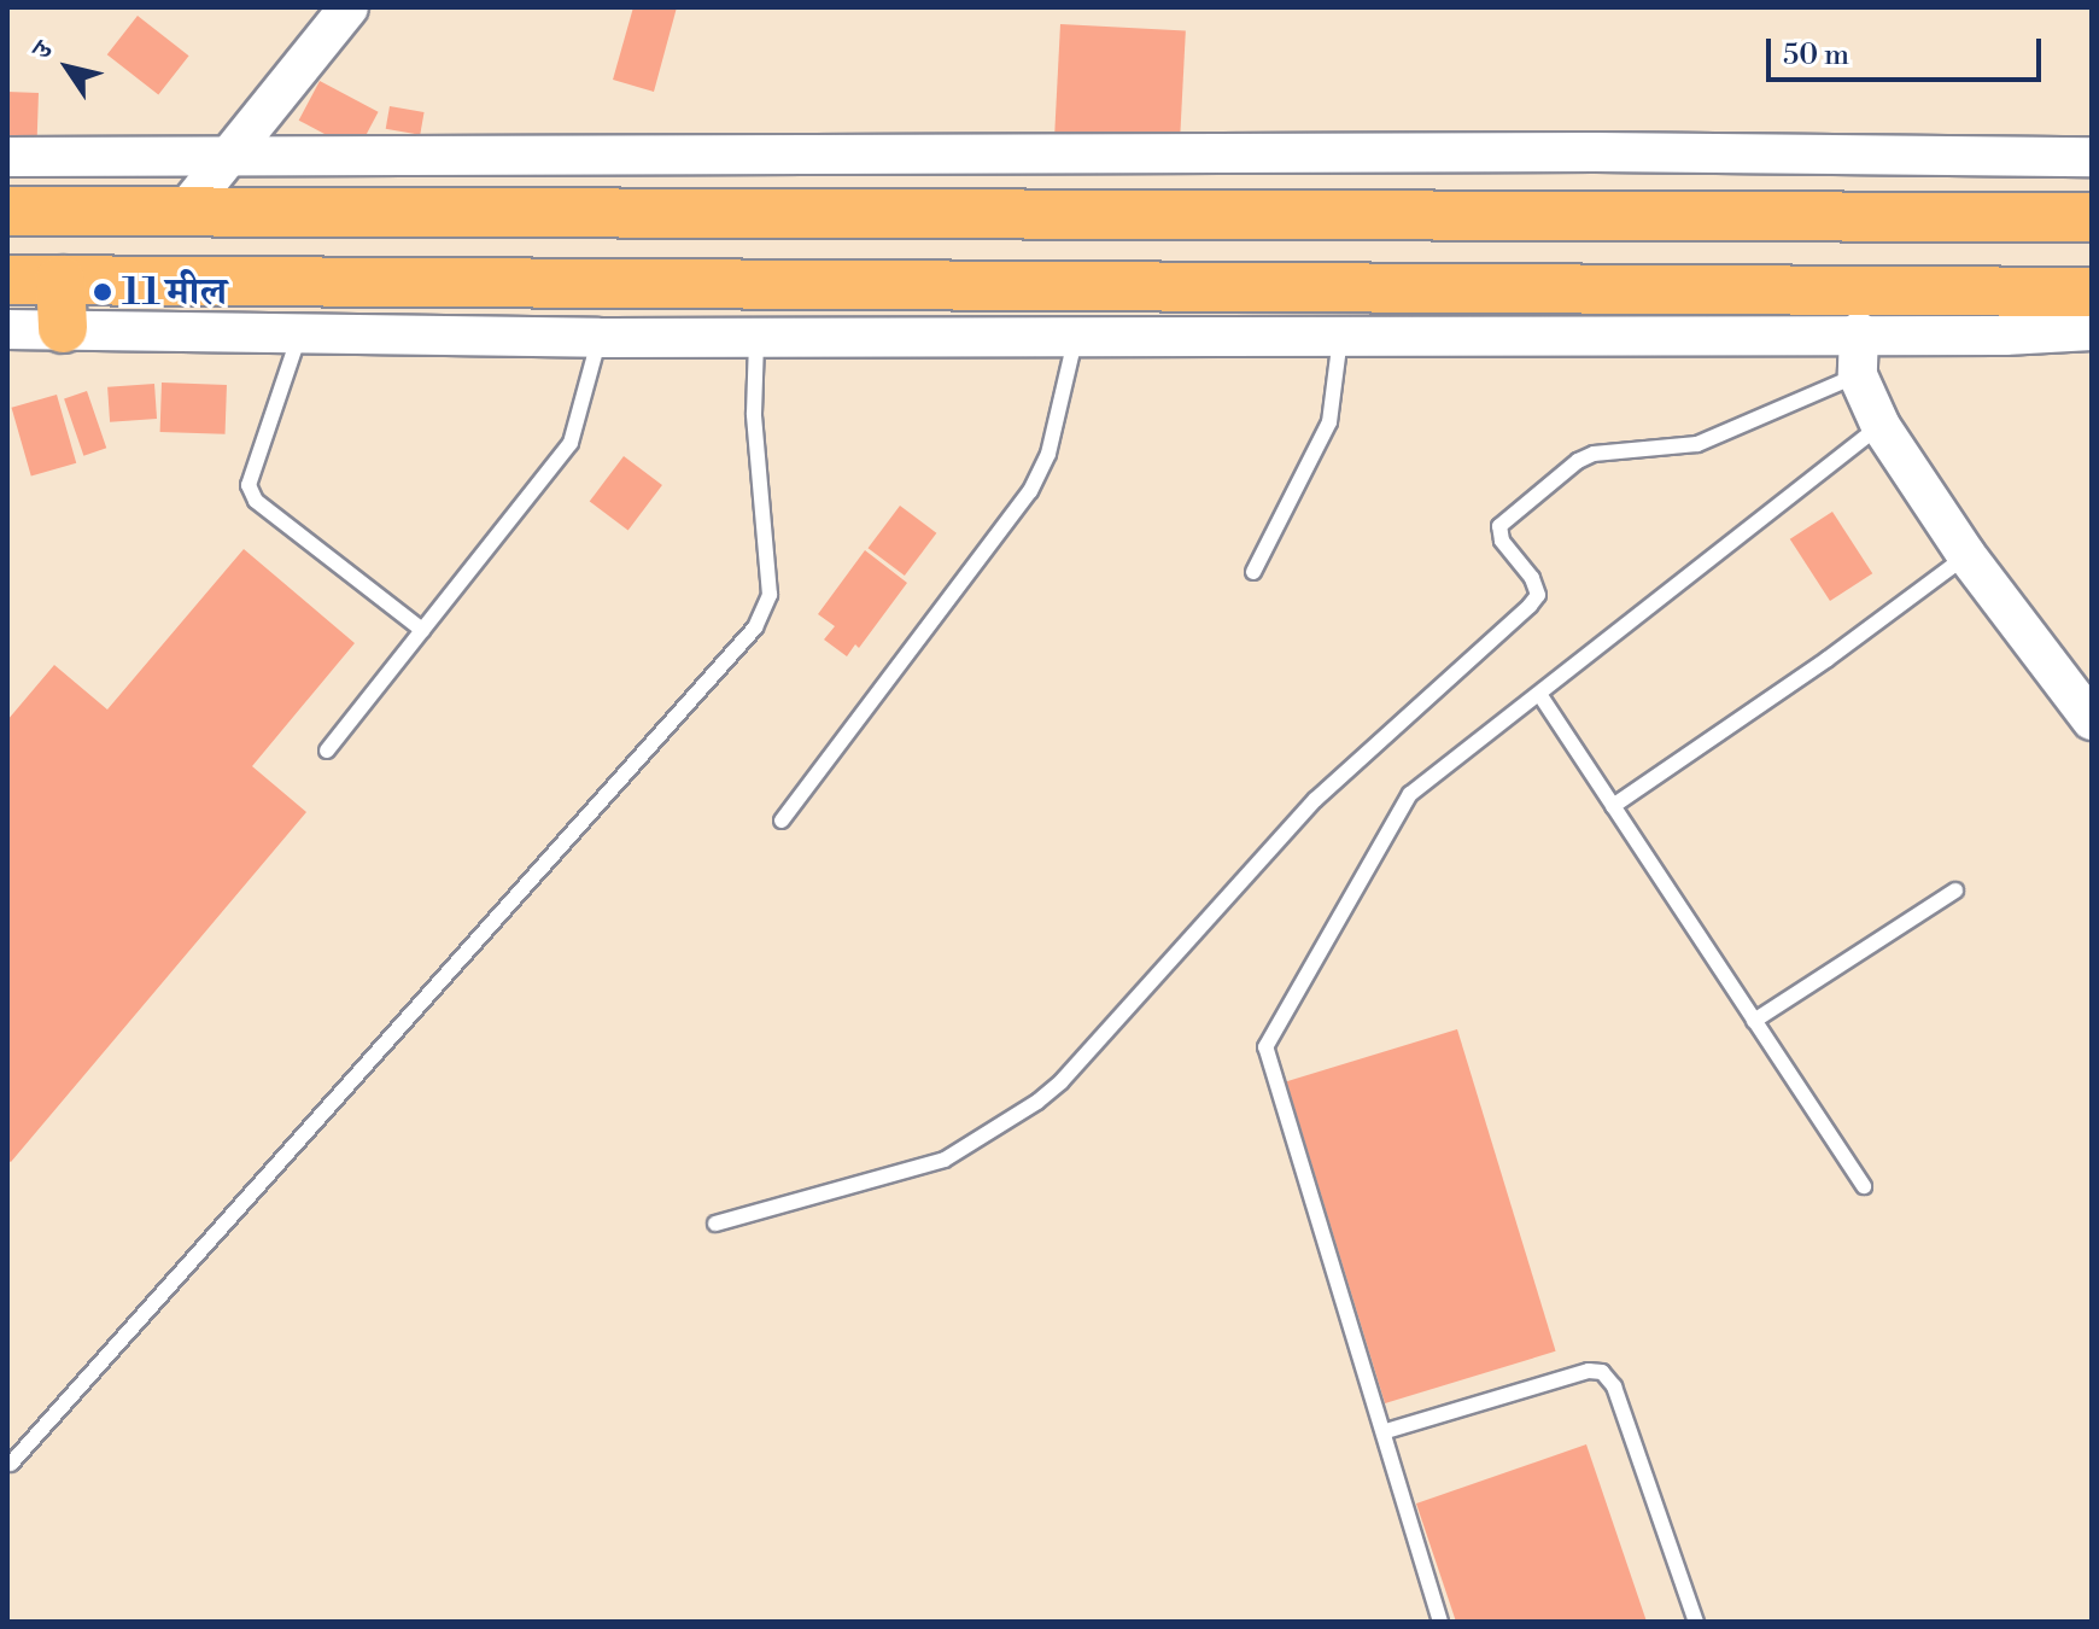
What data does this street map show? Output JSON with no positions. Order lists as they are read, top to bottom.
{
  "places": ["11 मील"],
  "scale_bar": "50 m",
  "north": "top left"
}
